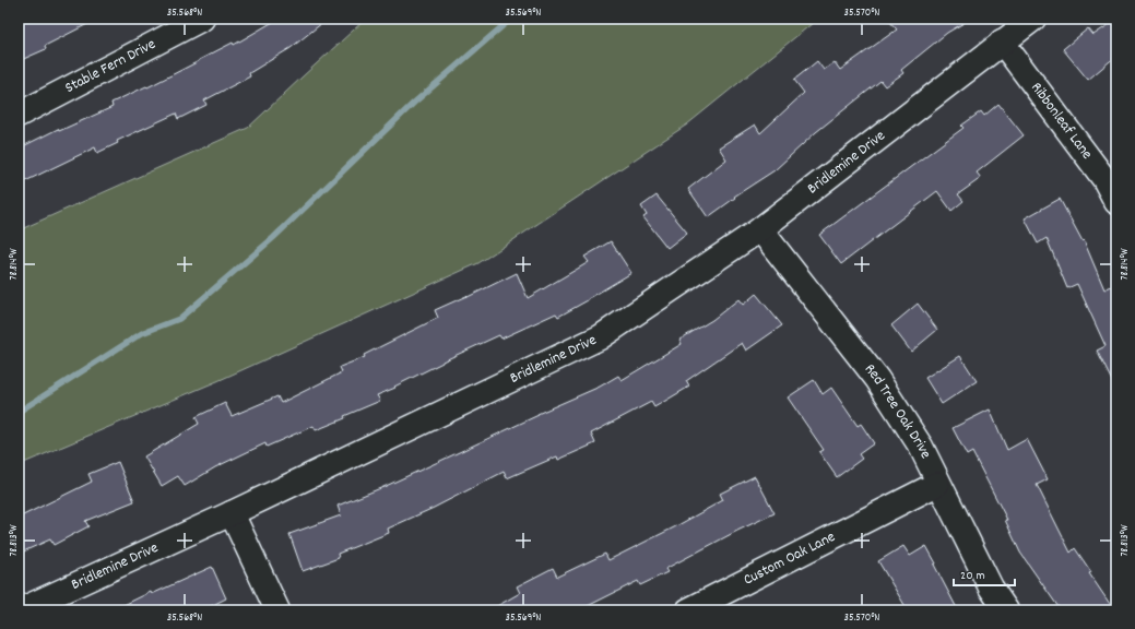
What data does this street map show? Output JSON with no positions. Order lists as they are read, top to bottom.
{
  "streets": {
    "street": [
      "Stable Fern Drive",
      "Ribbonleaf Lane",
      "Bridlemine Drive",
      "Red Tree Oak Drive",
      "Custom Oak Lane"
    ]
  },
  "crossings": [
    ["Ribbonleaf Lane", "Bridlemine Drive"],
    ["Bridlemine Drive", "Red Tree Oak Drive"],
    ["Red Tree Oak Drive", "Custom Oak Lane"]
  ],
  "scale_bar": "20 m",
  "coordinates": [
    "35.568°N",
    "35.569°N",
    "35.570°N",
    "78.814°W",
    "78.813°W"
  ]
}
